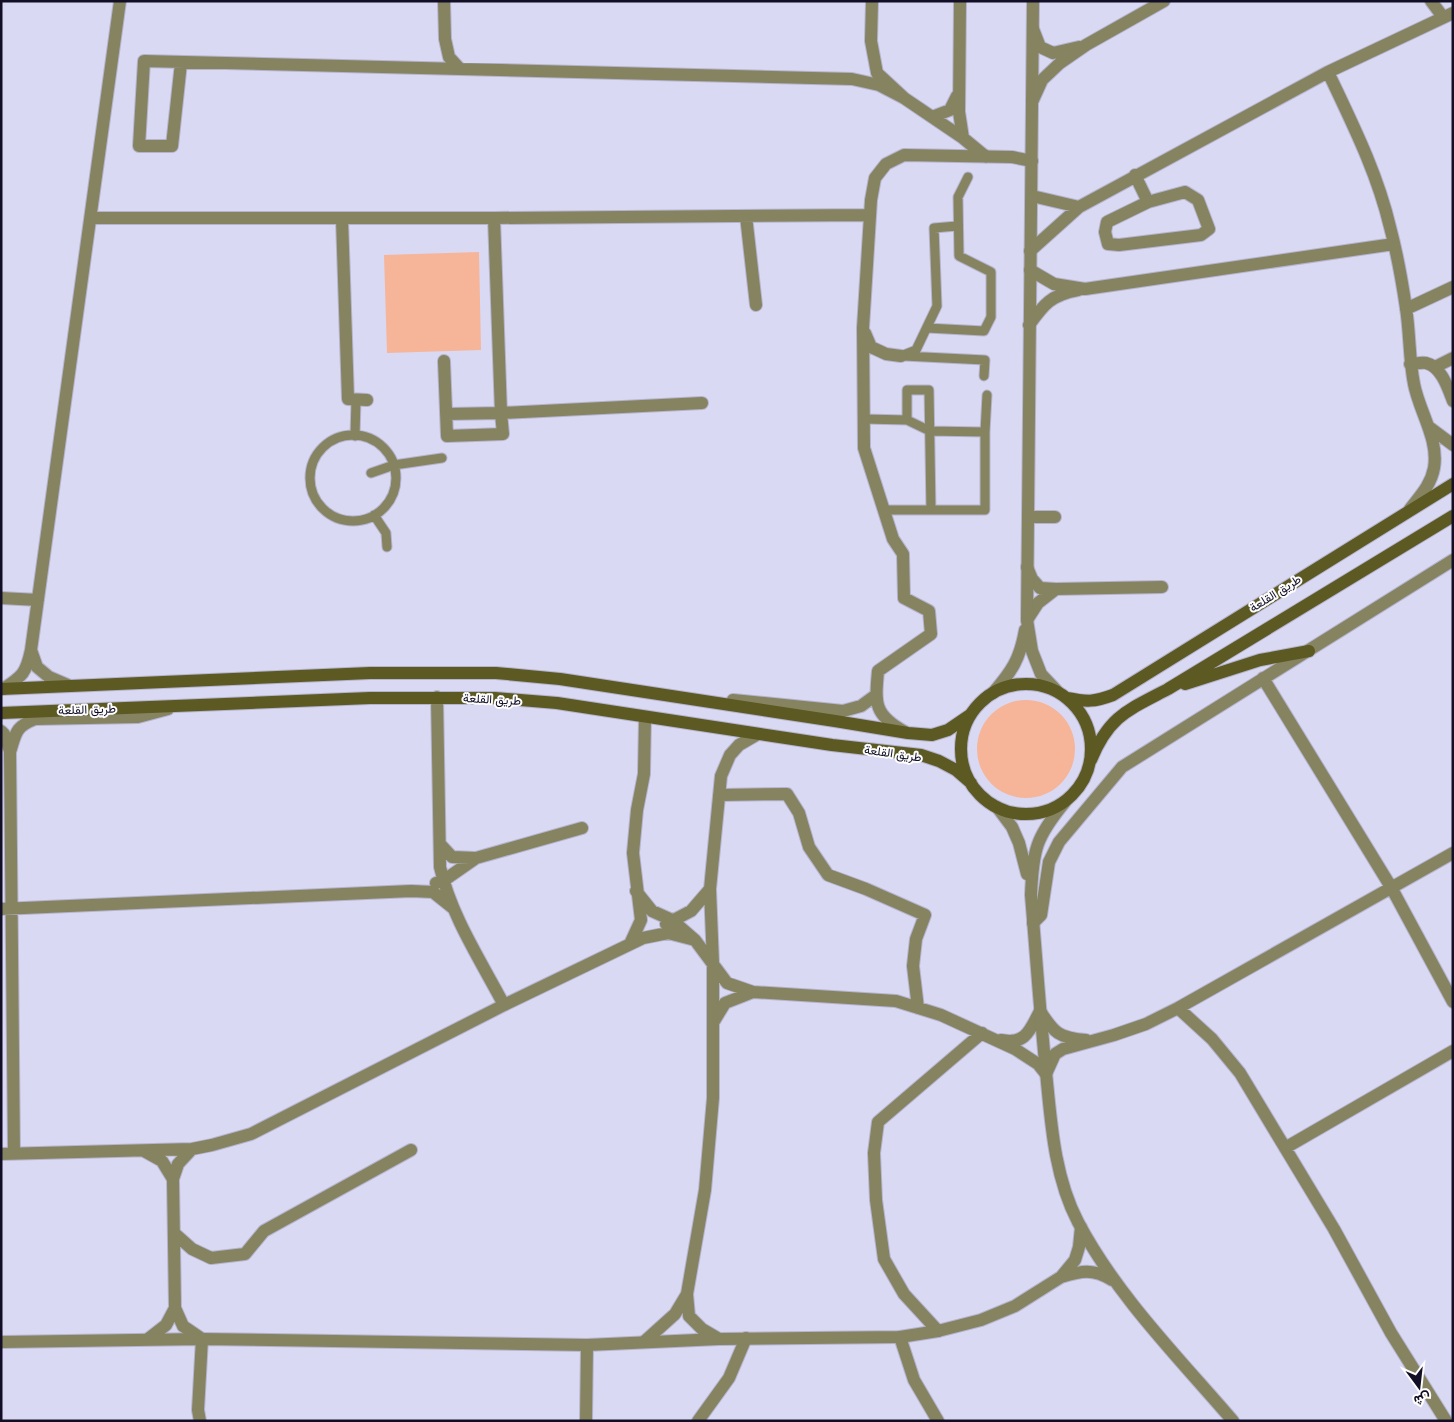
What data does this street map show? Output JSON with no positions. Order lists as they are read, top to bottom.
{
  "streets": {
    "main road": ["طريق القلعة"]
  },
  "north": "bottom"
}
